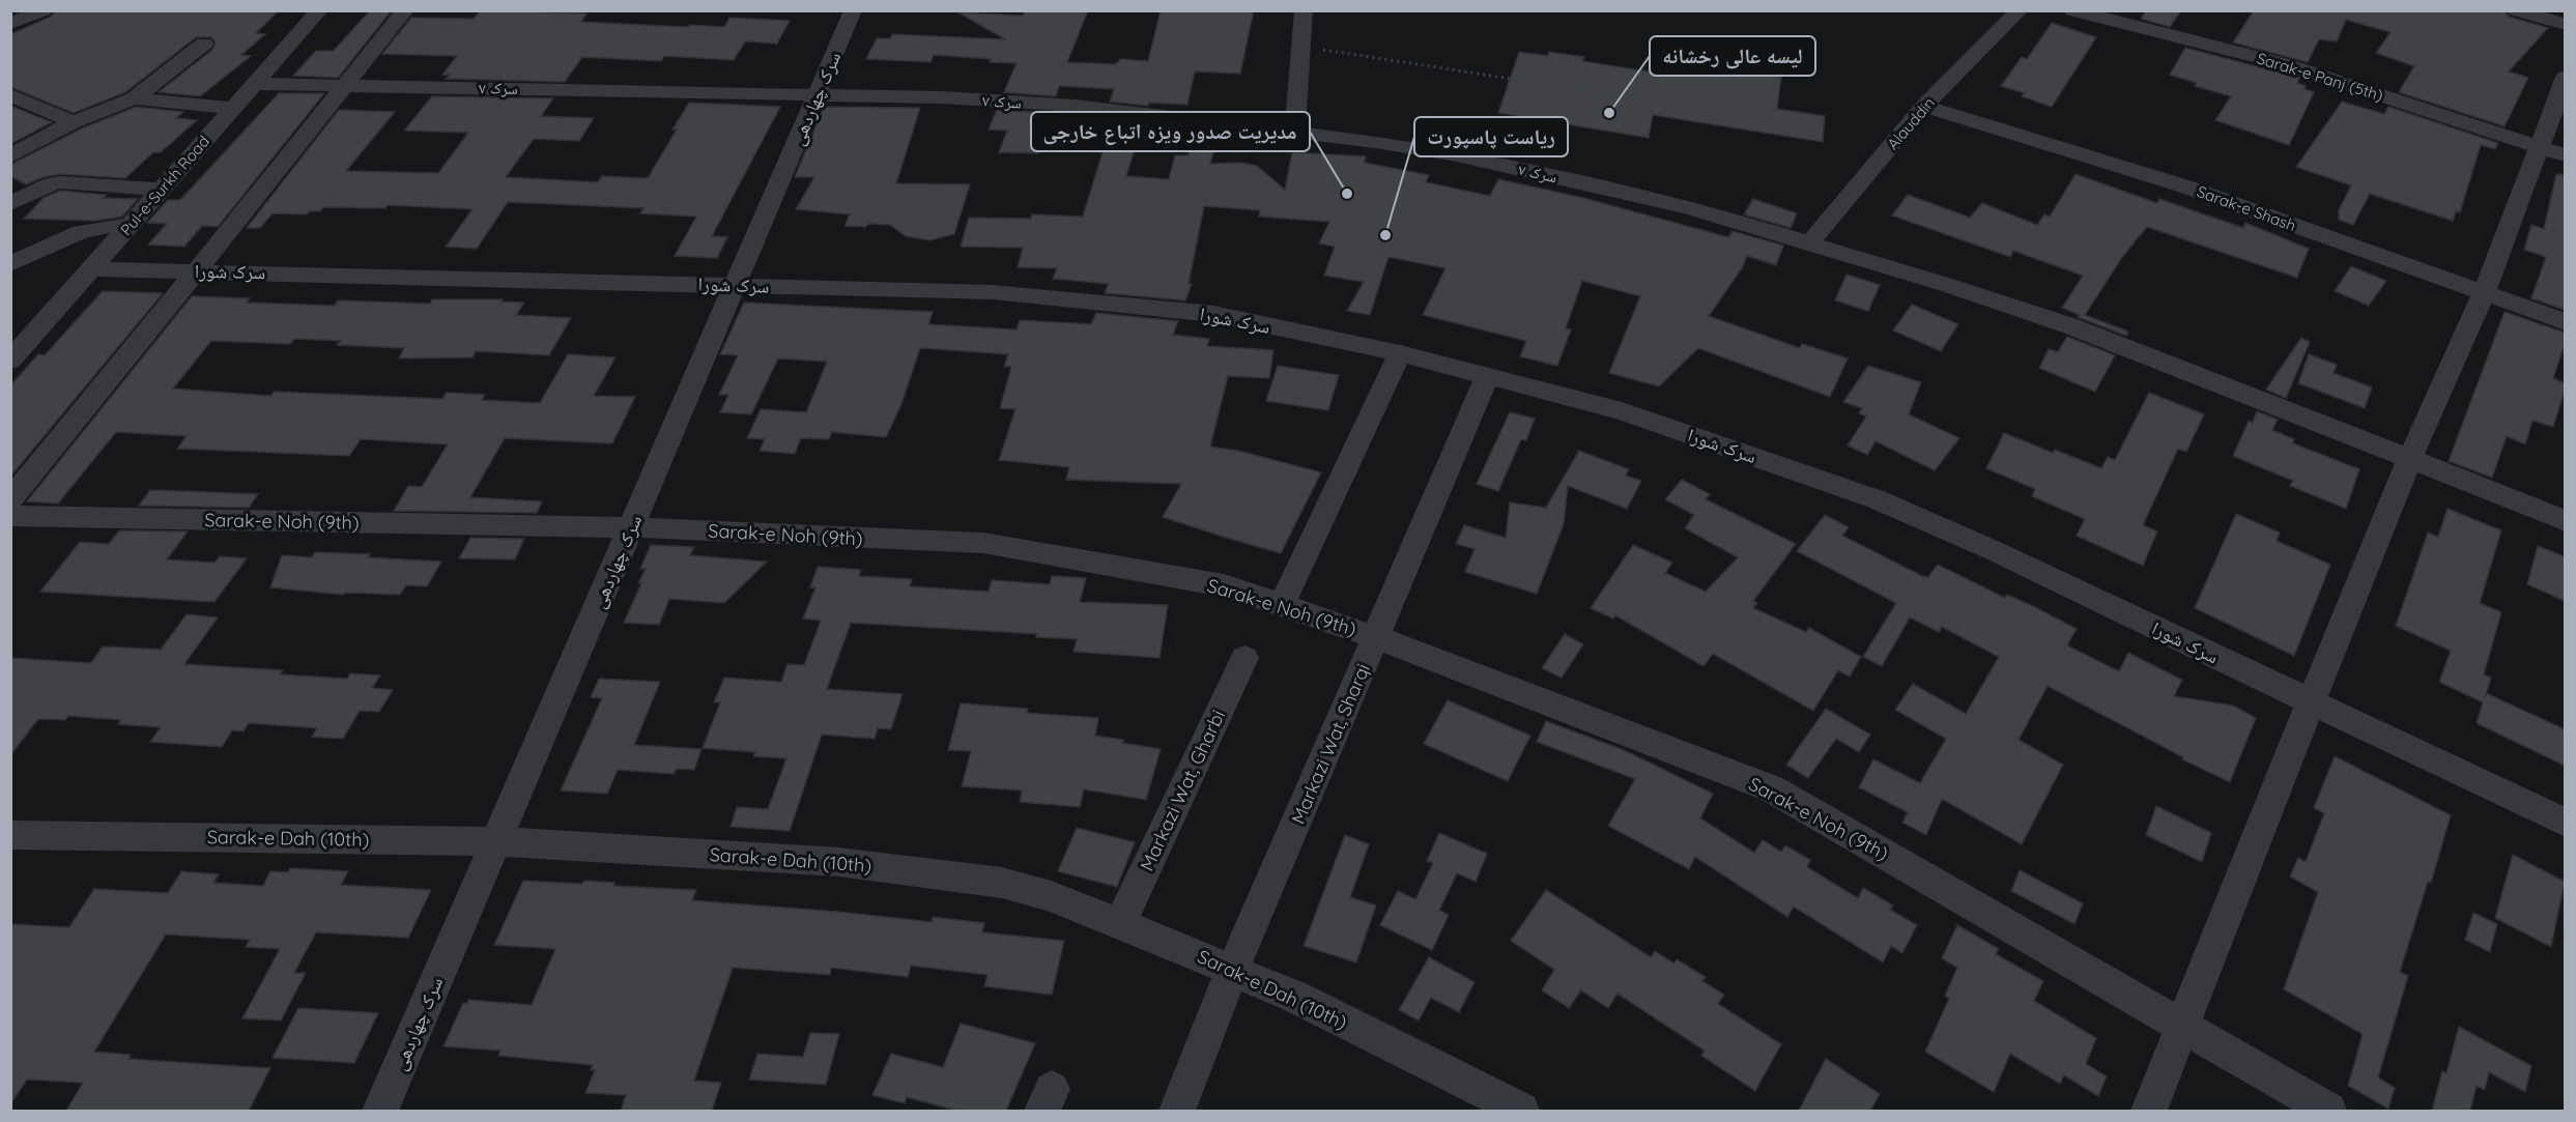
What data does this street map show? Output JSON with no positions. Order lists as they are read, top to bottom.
{
  "streets": {
    "street": [
      "Sarak-e Panj (5th)",
      "سرک ۷",
      "سرک چهاردهی",
      "Alauddin",
      "Pul-e-Surkh Road",
      "Sarak-e Shash",
      "سرک شورا",
      "Sarak-e Noh (9th)",
      "Markazi Wat, Sharqi",
      "Markazi Wat, Gharbi",
      "Sarak-e Dah (10th)"
    ]
  },
  "crossings": [
    ["سرک ۷", "سرک چهاردهی"],
    ["سرک ۷", "Alauddin"],
    ["سرک ۷", "Pul-e-Surkh Road"],
    ["سرک چهاردهی", "سرک شورا"],
    ["سرک چهاردهی", "Sarak-e Noh (9th)"],
    ["سرک چهاردهی", "Sarak-e Dah (10th)"],
    ["Alauddin", "Sarak-e Shash"],
    ["Pul-e-Surkh Road", "سرک شورا"],
    ["سرک شورا", "Markazi Wat, Sharqi"],
    ["Sarak-e Noh (9th)", "Markazi Wat, Sharqi"],
    ["Markazi Wat, Sharqi", "Sarak-e Dah (10th)"],
    ["Markazi Wat, Gharbi", "Sarak-e Dah (10th)"]
  ],
  "places": ["لیسه عالی رخشانه", "مدیریت صدور ویزه اتباع خارجی", "ریاست پاسپورت"]
}
